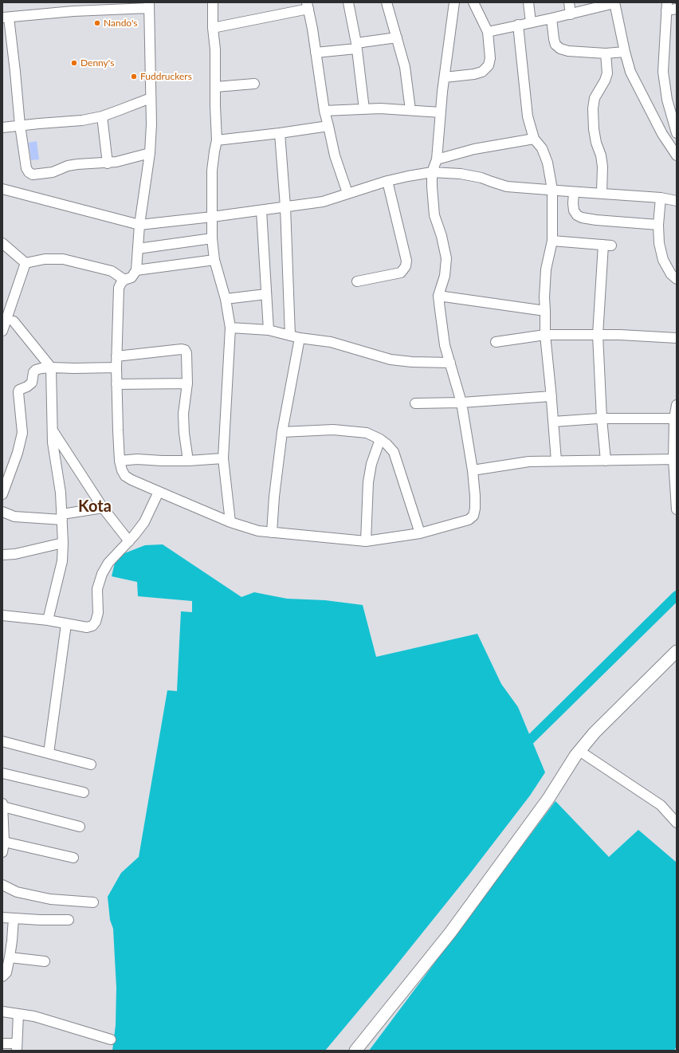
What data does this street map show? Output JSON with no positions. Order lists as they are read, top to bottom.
{
  "districts": ["Kota"],
  "places": ["Nando's", "Denny's", "Fuddruckers"]
}
